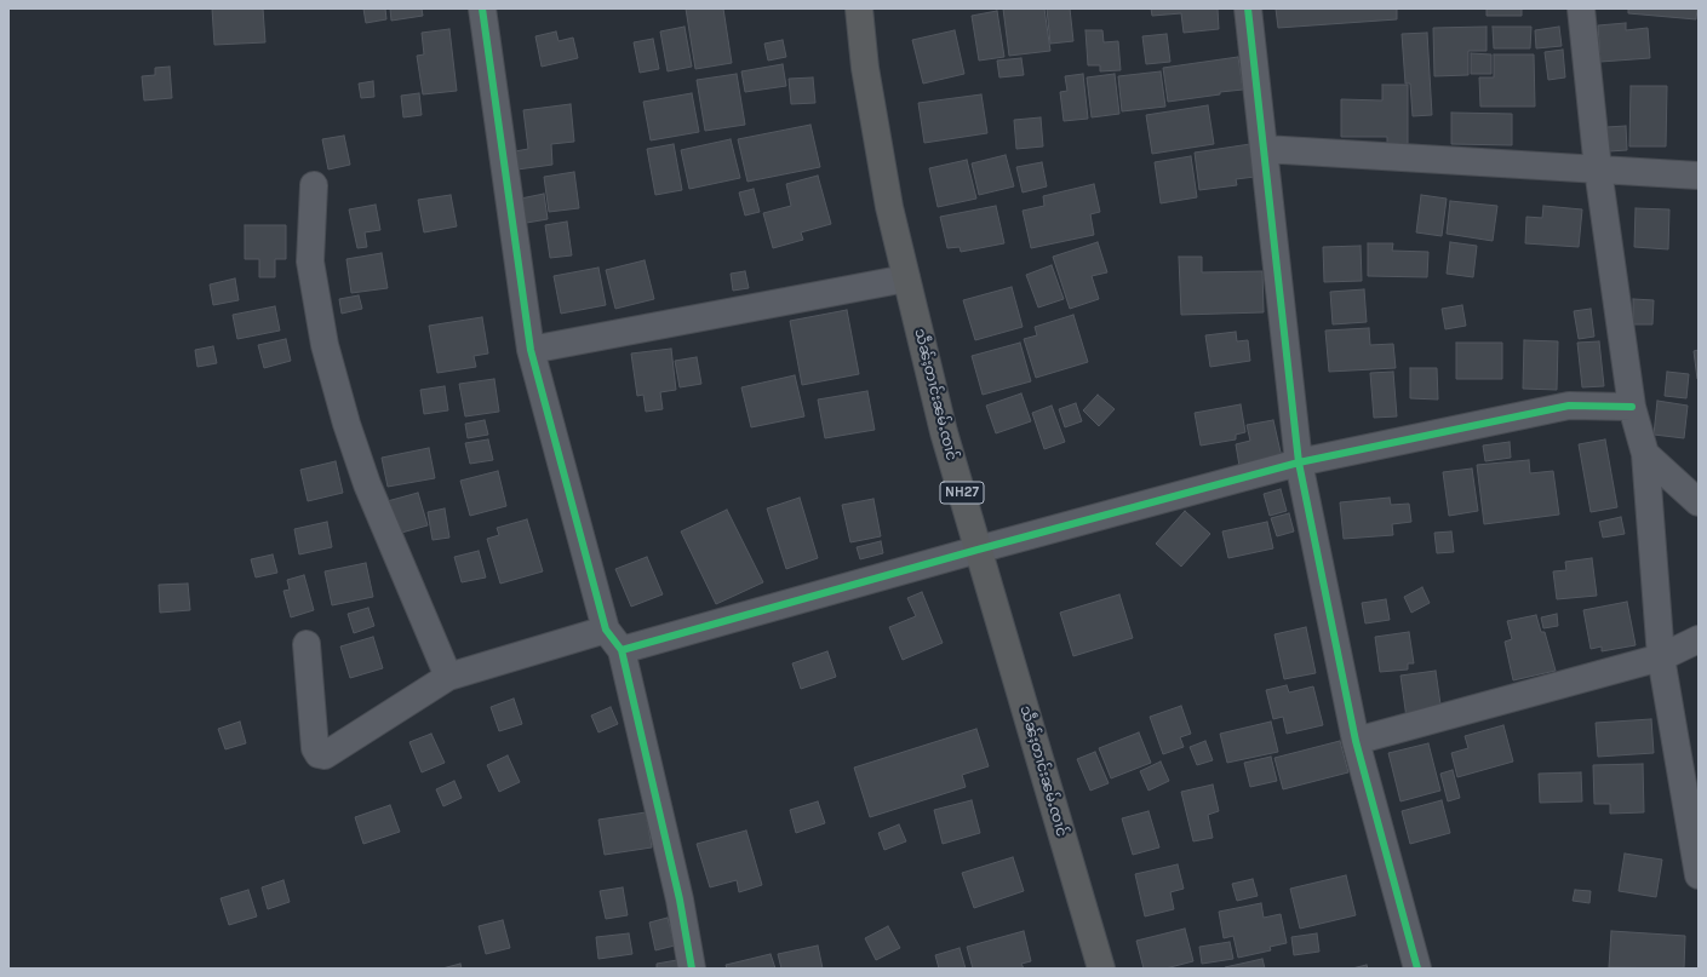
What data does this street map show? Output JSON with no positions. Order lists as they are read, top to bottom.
{
  "streets": {
    "highway": ["သဵၼ်ႈတၢင်းၼမ်ႉၸၢင်", "NH27"]
  }
}
